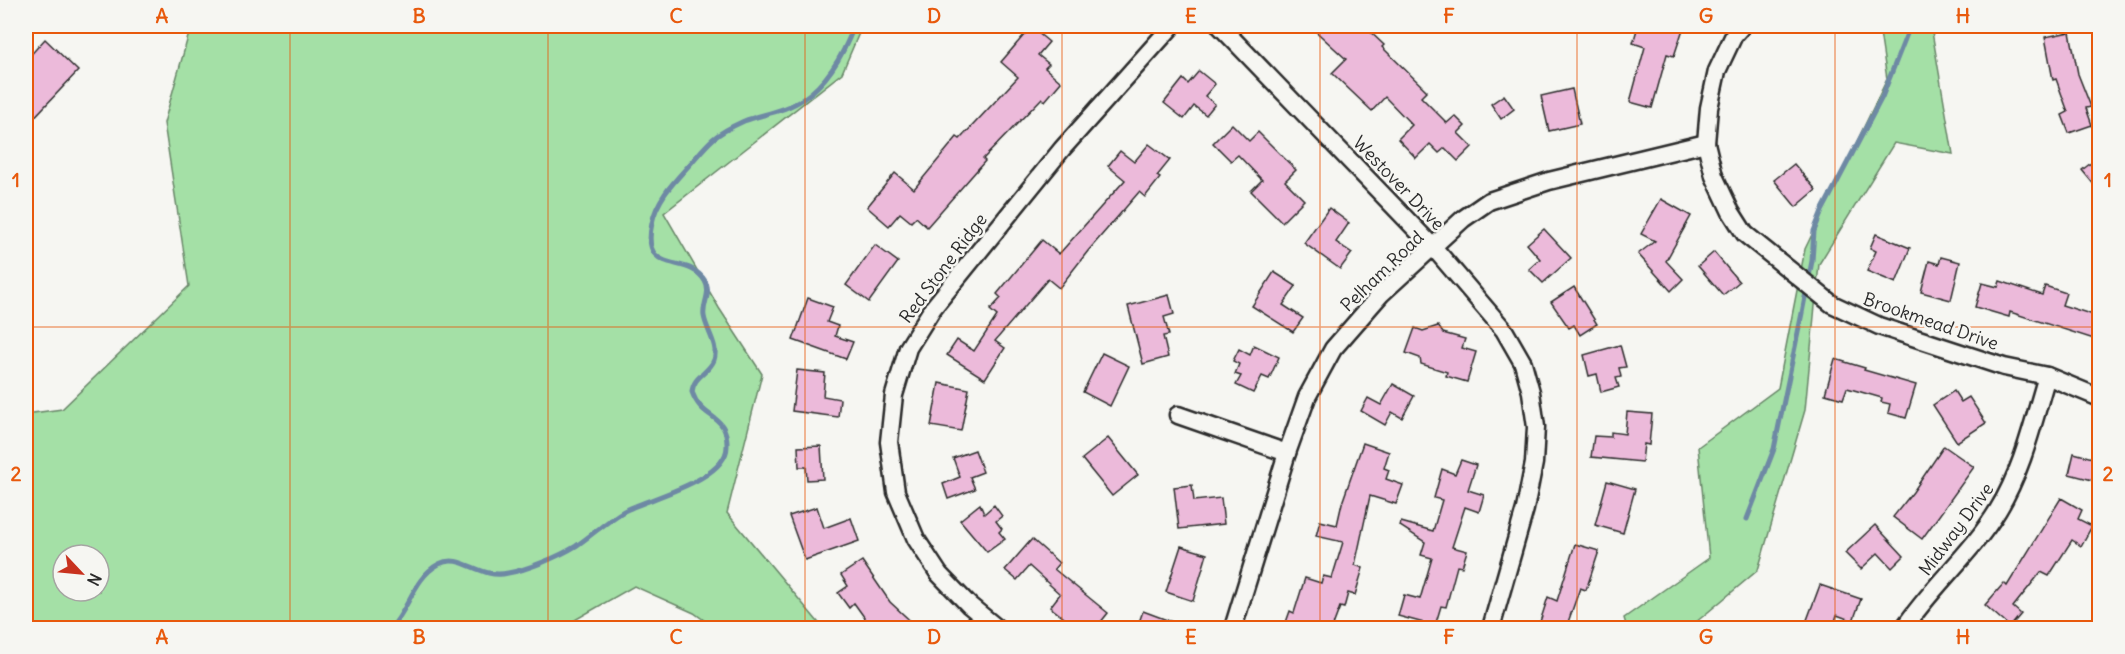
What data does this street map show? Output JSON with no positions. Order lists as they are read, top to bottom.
{
  "streets": {
    "street": [
      "Westover Drive",
      "Red Stone Ridge",
      "Pelham Road",
      "Brookmead Drive",
      "Midway Drive"
    ]
  },
  "crossings": [
    ["Westover Drive", "Pelham Road"],
    ["Pelham Road", "Brookmead Drive"],
    ["Brookmead Drive", "Midway Drive"]
  ],
  "north": "bottom right",
  "grid": {
    "columns": [
      "A",
      "B",
      "C",
      "D",
      "E",
      "F",
      "G",
      "H"
    ],
    "rows": ["1", "2"]
  }
}
